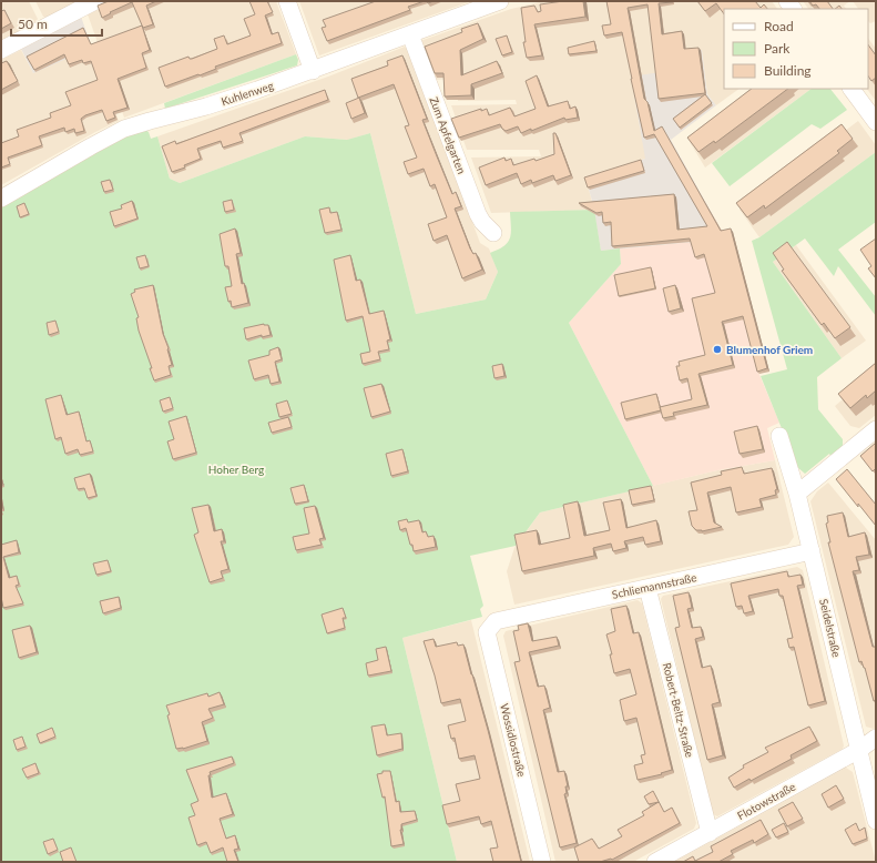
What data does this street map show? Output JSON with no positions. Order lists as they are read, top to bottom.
{
  "streets": {
    "street": [
      "Kuhlenweg",
      "Zum Apfelgarten",
      "Schliemannstraße",
      "Seidelstraße",
      "Robert-Beltz-Straße",
      "Wossidlostraße",
      "Flotowstraße"
    ]
  },
  "crossings": [
    ["Kuhlenweg", "Zum Apfelgarten"],
    ["Schliemannstraße", "Seidelstraße"],
    ["Schliemannstraße", "Robert-Beltz-Straße"],
    ["Schliemannstraße", "Wossidlostraße"],
    ["Seidelstraße", "Flotowstraße"],
    ["Robert-Beltz-Straße", "Flotowstraße"]
  ],
  "parks": ["Hoher Berg"],
  "places": ["Blumenhof Griem"],
  "legend": ["Road", "Park", "Building"],
  "scale_bar": "50 m"
}
